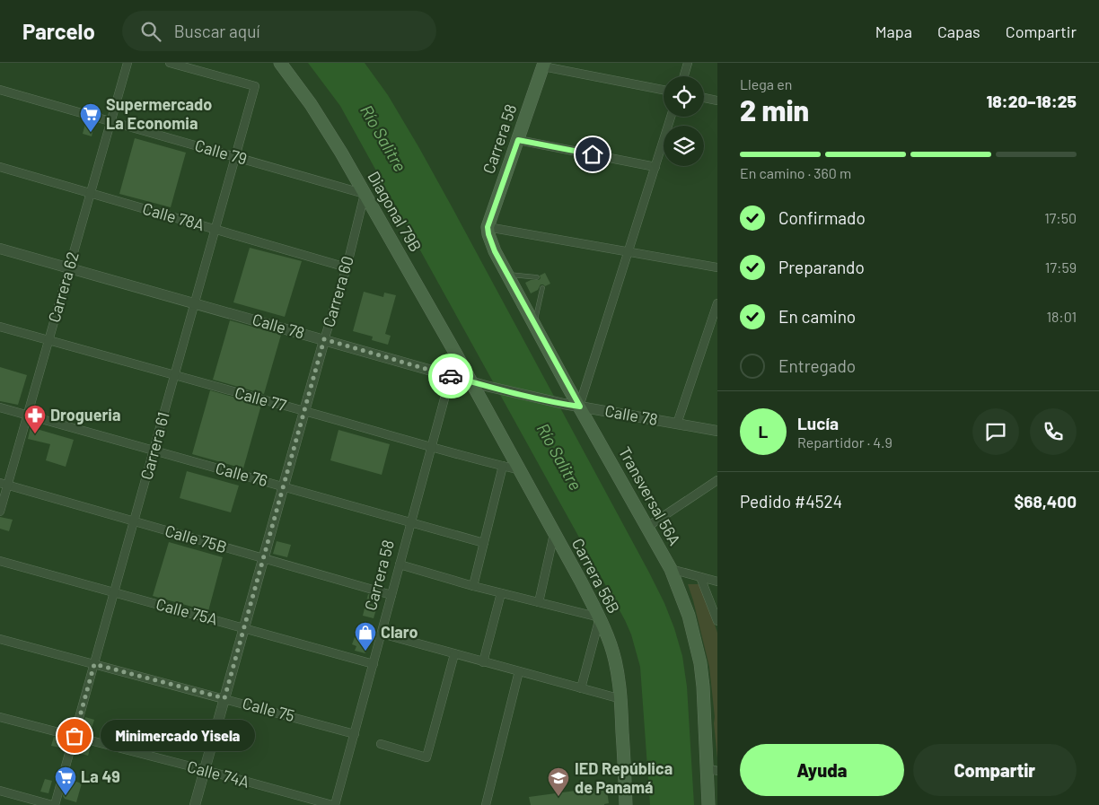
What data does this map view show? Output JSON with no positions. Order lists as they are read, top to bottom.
{
  "streets": {
    "main road": [
      "Carrera 58",
      "Diagonal 79B",
      "Transversal 56A",
      "Carrera 56B"
    ],
    "street": [
      "Calle 79",
      "Calle 78A",
      "Carrera 62",
      "Carrera 60",
      "Calle 78",
      "Calle 77",
      "Carrera 61",
      "Calle 76",
      "Calle 75B",
      "Calle 75A",
      "Calle 75",
      "Calle 74A"
    ]
  },
  "crossings": [
    ["Carrera 58", "Diagonal 79B"],
    ["Carrera 58", "Calle 78"],
    ["Carrera 58", "Calle 77"],
    ["Carrera 58", "Calle 76"],
    ["Carrera 58", "Transversal 56A"],
    ["Carrera 58", "Calle 75B"],
    ["Carrera 58", "Calle 75A"],
    ["Carrera 58", "Calle 75"],
    ["Carrera 58", "Calle 74A"],
    ["Calle 79", "Diagonal 79B"],
    ["Calle 79", "Carrera 62"],
    ["Calle 79", "Carrera 60"],
    ["Calle 79", "Carrera 61"],
    ["Diagonal 79B", "Carrera 60"],
    ["Diagonal 79B", "Calle 78"],
    ["Diagonal 79B", "Carrera 56B"],
    ["Calle 78A", "Carrera 62"],
    ["Calle 78A", "Carrera 60"],
    ["Calle 78A", "Carrera 61"],
    ["Carrera 62", "Calle 78"],
    ["Carrera 62", "Calle 77"],
    ["Carrera 62", "Calle 76"],
    ["Carrera 62", "Calle 75B"],
    ["Carrera 60", "Calle 78"],
    ["Carrera 60", "Calle 77"],
    ["Carrera 60", "Calle 76"],
    ["Carrera 60", "Calle 75B"],
    ["Carrera 60", "Calle 75A"],
    ["Carrera 60", "Calle 75"],
    ["Carrera 60", "Calle 74A"],
    ["Calle 78", "Carrera 61"],
    ["Calle 78", "Transversal 56A"],
    ["Calle 78", "Carrera 56B"],
    ["Calle 77", "Carrera 61"],
    ["Calle 77", "Carrera 56B"],
    ["Carrera 61", "Calle 76"],
    ["Carrera 61", "Calle 75B"],
    ["Carrera 61", "Calle 75A"],
    ["Carrera 61", "Calle 75"],
    ["Carrera 61", "Calle 74A"]
  ],
  "water": ["Río Salitre"],
  "places": {
    "supermarket": ["Supermercado La Economia", "La 49"],
    "pharmacy": ["Drogueria"],
    "shop": ["Claro"],
    "other": ["Minimercado Yisela"],
    "school or university": ["IED República de Panamá"]
  },
  "page": {
    "header": "Parcelo",
    "search": "Buscar aquí",
    "nav": ["Mapa", "Capas", "Compartir"],
    "heading": ["2 min", "Llega en", "18:20–18:25"],
    "panel": [
      "Lucía",
      "Repartidor · 4.9",
      "Pedido #4524",
      "$68,400"
    ],
    "bar": "En camino · 360 m",
    "list": [
      ["Confirmado", "17:50"],
      ["Preparando", "17:59"],
      ["En camino", "18:01"],
      "Entregado"
    ],
    "round": "L",
    "bubble": "Minimercado Yisela",
    "buttons": ["Ayuda", "Compartir"]
  }
}
